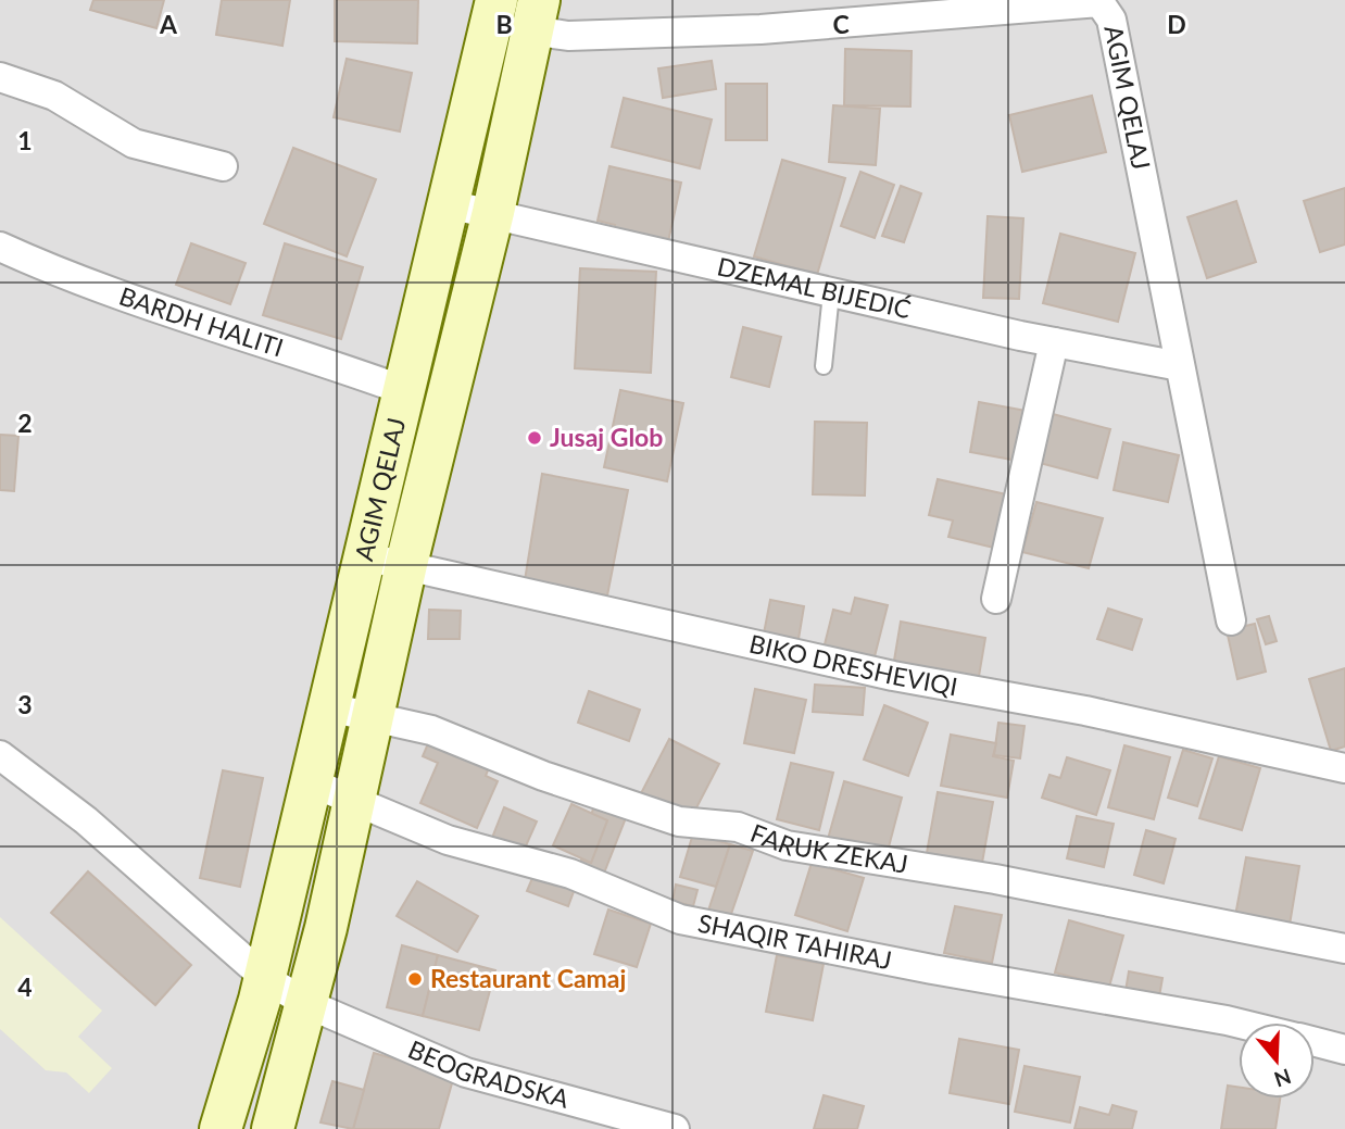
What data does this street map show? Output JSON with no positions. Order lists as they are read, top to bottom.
{
  "streets": {
    "main road": ["AGIM QELAJ"],
    "street": [
      "DZEMAL BIJEDIĆ",
      "BARDH HALITI",
      "BIKO DRESHEVIQI",
      "FARUK ZEKAJ",
      "SHAQIR TAHIRAJ",
      "BEOGRADSKA"
    ]
  },
  "crossings": [
    ["AGIM QELAJ", "DZEMAL BIJEDIĆ"],
    ["AGIM QELAJ", "BARDH HALITI"],
    ["AGIM QELAJ", "BIKO DRESHEVIQI"],
    ["AGIM QELAJ", "FARUK ZEKAJ"],
    ["AGIM QELAJ", "SHAQIR TAHIRAJ"],
    ["AGIM QELAJ", "BEOGRADSKA"]
  ],
  "places": ["Jusaj Glob", "Restaurant Camaj"],
  "north": "bottom",
  "grid": {
    "columns": [
      "A",
      "B",
      "C",
      "D"
    ],
    "rows": [
      "1",
      "2",
      "3",
      "4"
    ]
  }
}
